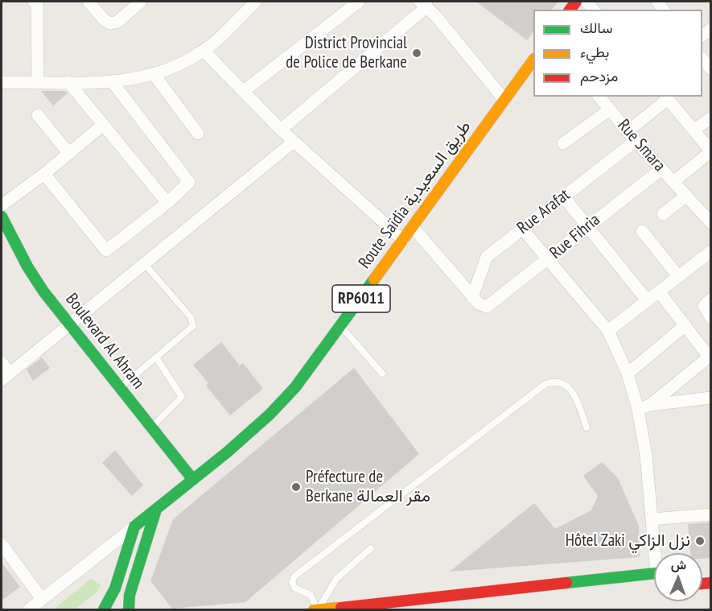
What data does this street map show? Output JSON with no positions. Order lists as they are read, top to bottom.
{
  "streets": {
    "main road": ["Route Saïdia طريق السعيدية", "RP6011", "Boulevard Al Ahram"],
    "street": ["Rue Smara", "Rue Arafat", "Rue Fihria"]
  },
  "crossings": [
    ["Rue Smara", "Rue Arafat"],
    ["Rue Smara", "Rue Fihria"],
    ["Route Saïdia طريق السعيدية", "Boulevard Al Ahram"],
    ["Rue Arafat", "Rue Fihria"]
  ],
  "places": ["District Provincial de Police de Berkane", "Préfecture de Berkane مقر العمالة", "Hôtel Zaki نزل الزاكي"],
  "legend": ["سالك", "بطيء", "مزدحم"],
  "north": "top"
}
